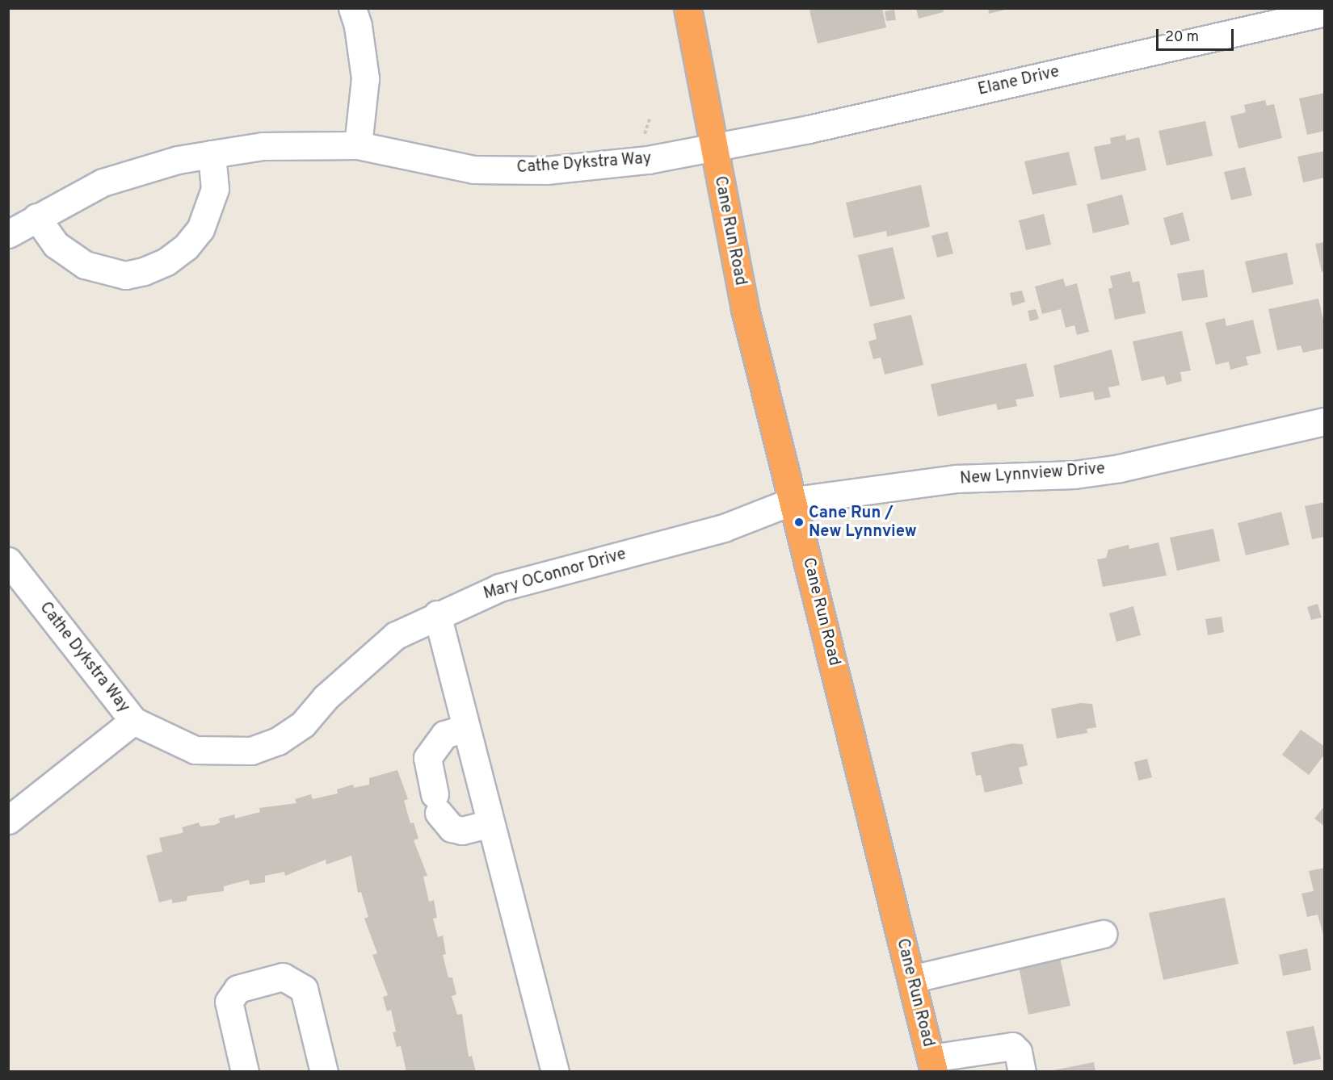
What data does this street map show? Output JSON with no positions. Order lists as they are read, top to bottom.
{
  "streets": {
    "highway": ["Cane Run Road"],
    "street": [
      "Elane Drive",
      "Cathe Dykstra Way",
      "New Lynnview Drive",
      "Mary OConnor Drive"
    ]
  },
  "crossings": [
    ["Elane Drive", "Cathe Dykstra Way"],
    ["Elane Drive", "Cane Run Road"],
    ["Cathe Dykstra Way", "Cane Run Road"],
    ["Cathe Dykstra Way", "Mary OConnor Drive"],
    ["Cane Run Road", "New Lynnview Drive"],
    ["Cane Run Road", "Mary OConnor Drive"],
    ["New Lynnview Drive", "Mary OConnor Drive"]
  ],
  "places": ["Cane Run / New Lynnview"],
  "scale_bar": "20 m"
}
